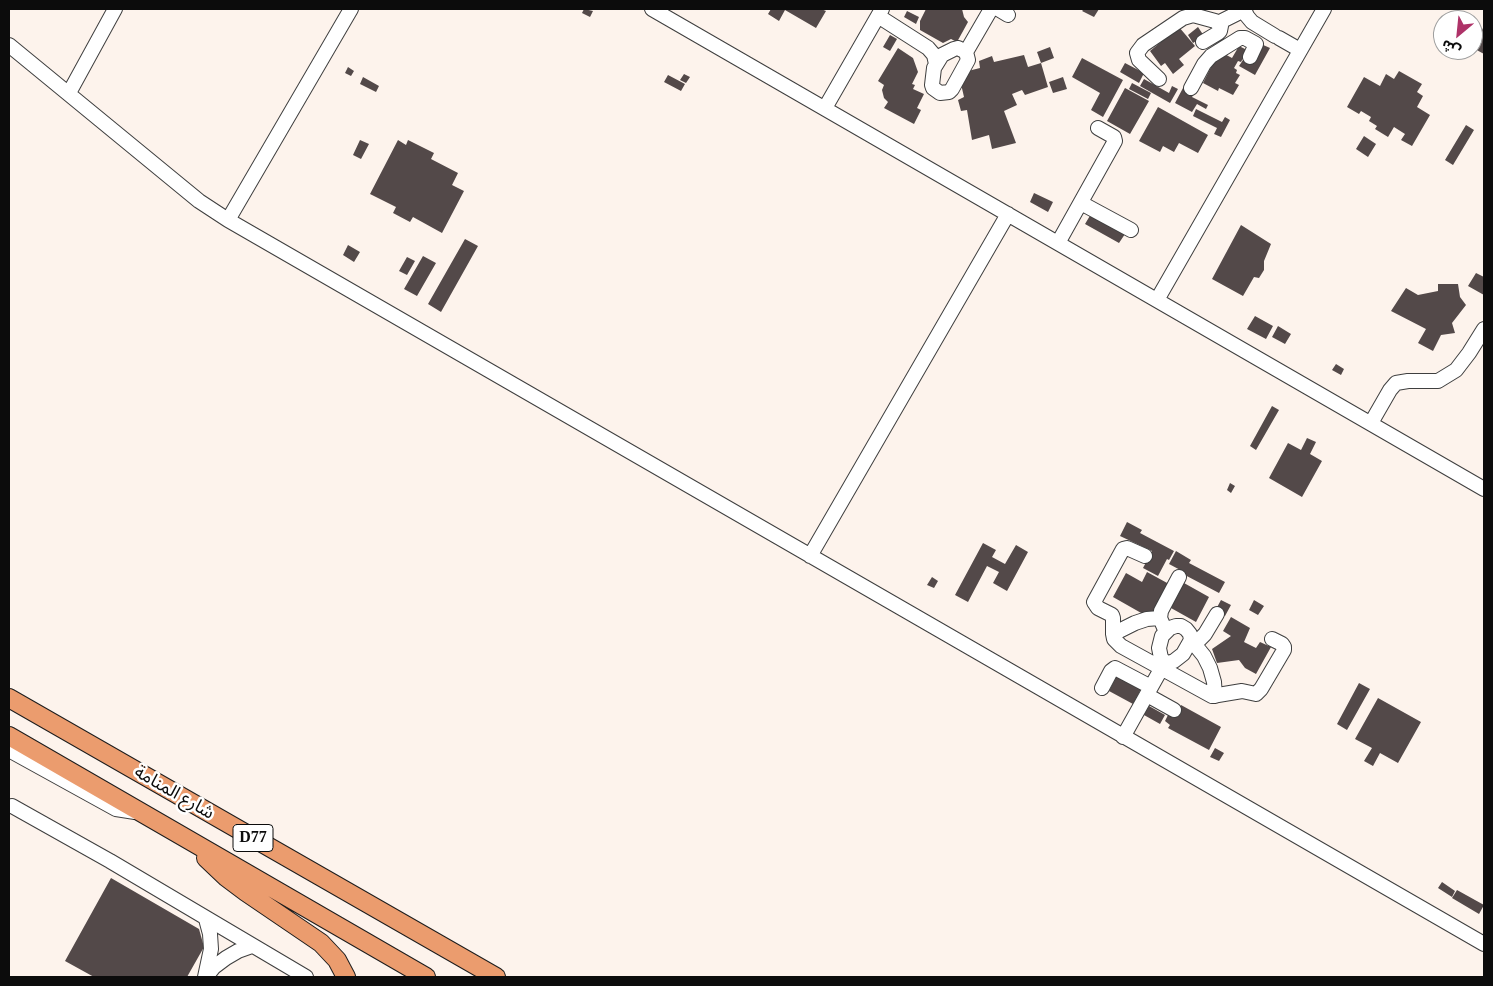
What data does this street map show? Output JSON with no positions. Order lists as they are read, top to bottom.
{
  "streets": {
    "main road": ["شارع المنامة", "D77"]
  },
  "north": "bottom left"
}
